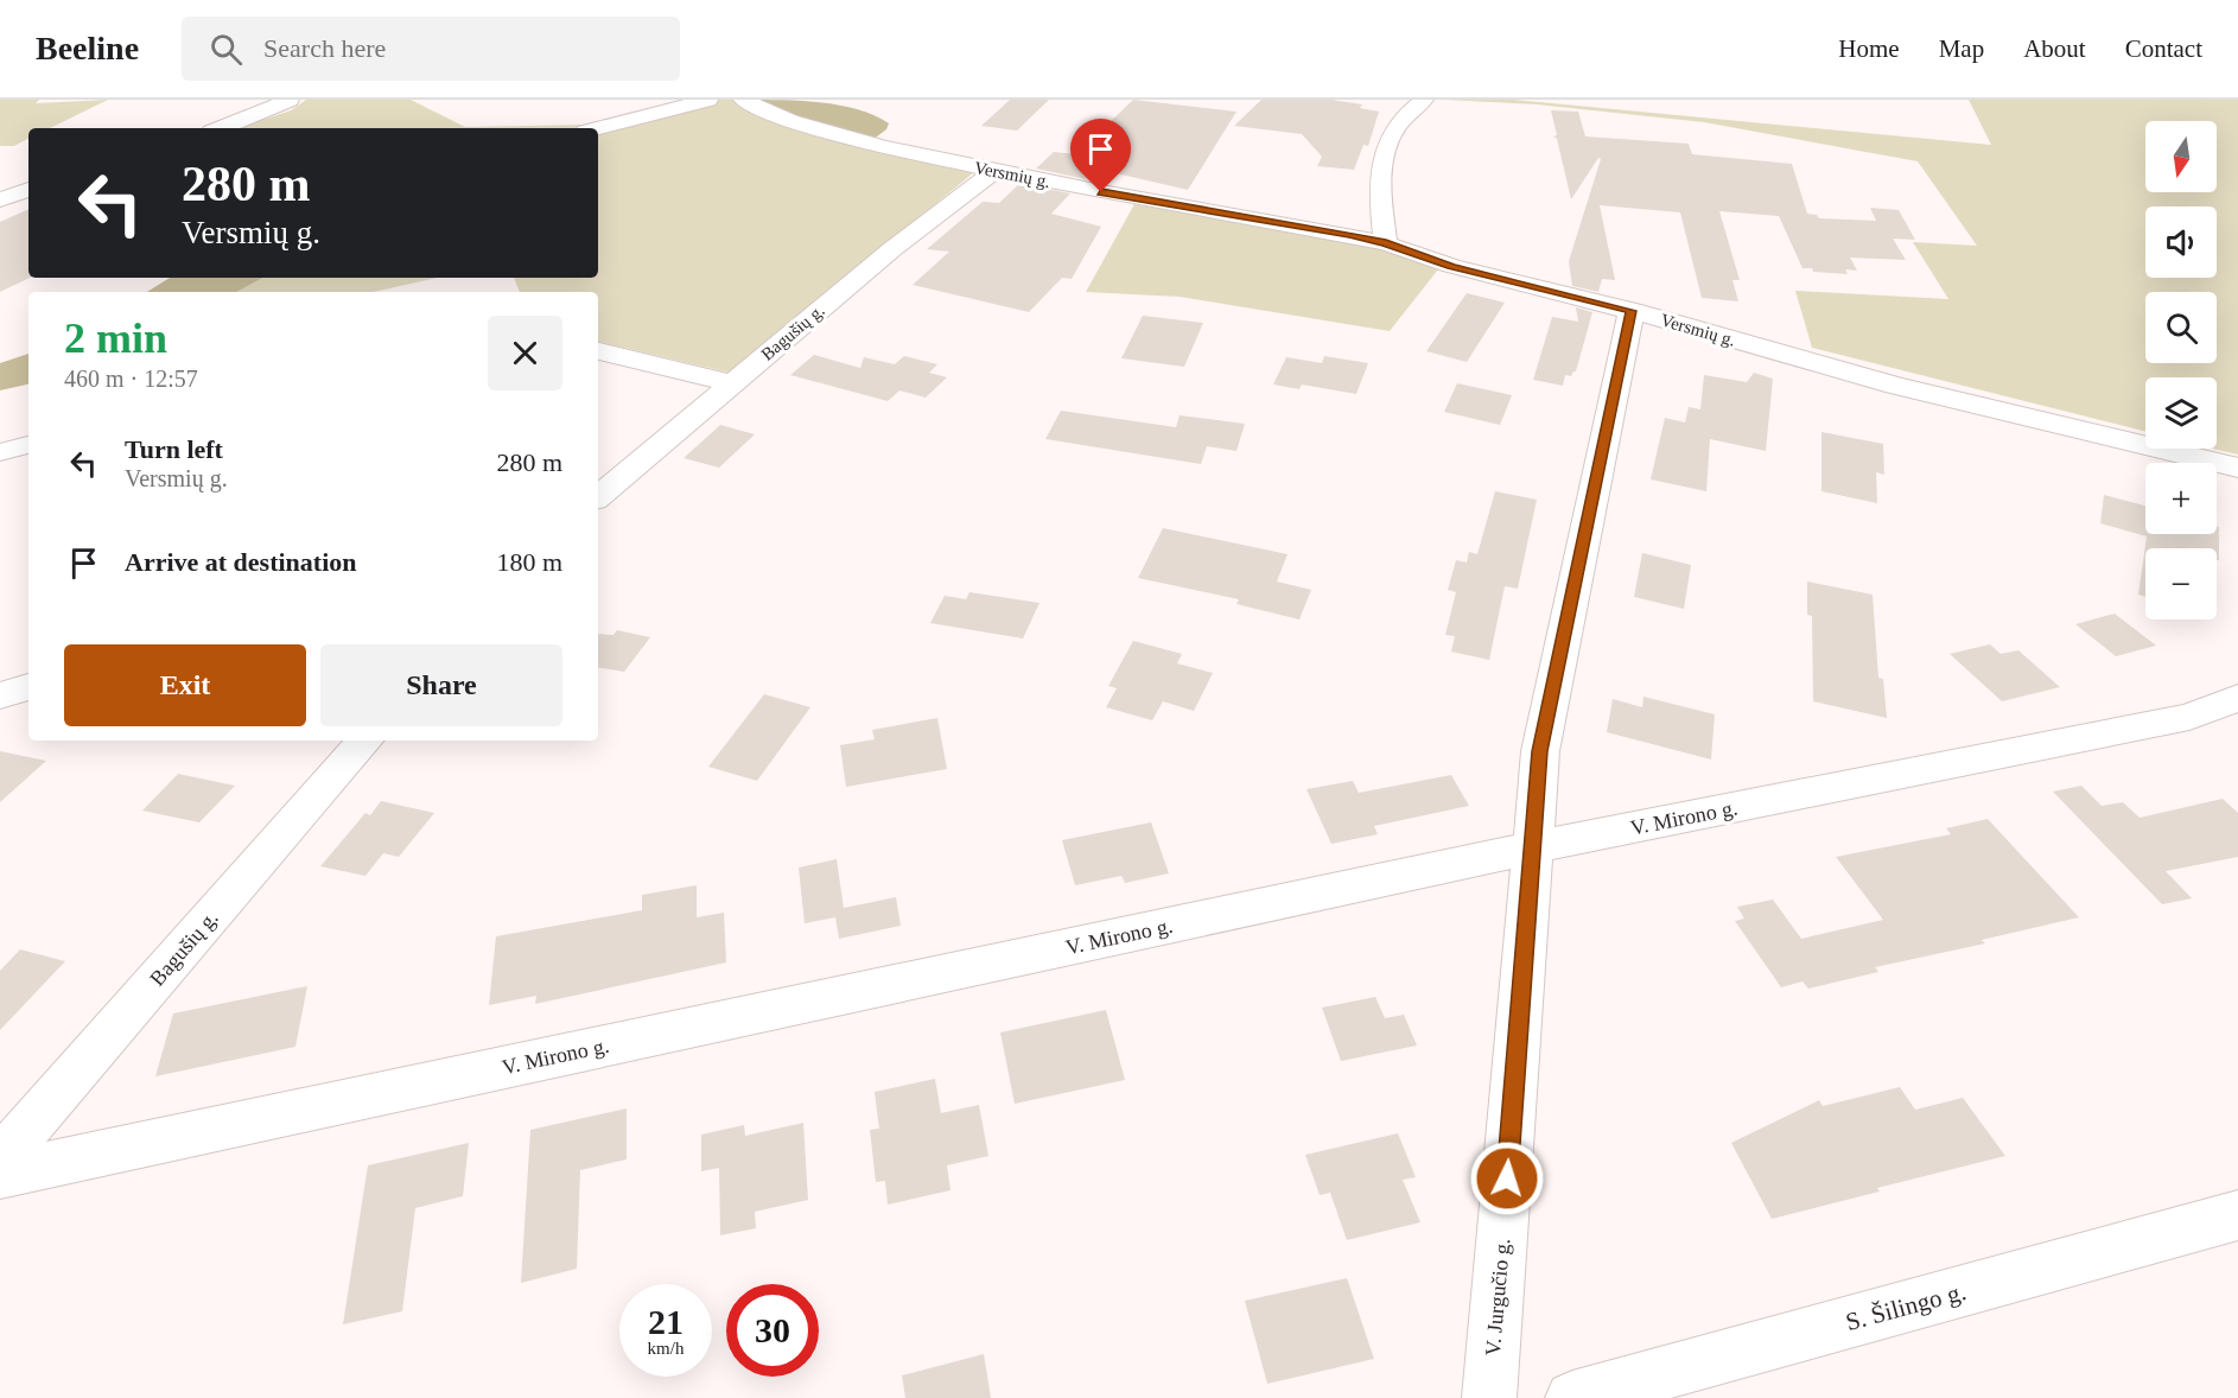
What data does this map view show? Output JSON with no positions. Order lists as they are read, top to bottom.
{
  "streets": {
    "street": [
      "Versmių g.",
      "Bagušių g.",
      "V. Mirono g.",
      "V. Jurgučio g.",
      "S. Šilingo g."
    ]
  },
  "crossings": [
    ["Versmių g.", "Bagušių g."],
    ["Versmių g.", "V. Jurgučio g."],
    ["V. Mirono g.", "V. Jurgučio g."]
  ],
  "north": "bottom",
  "page": {
    "header": "Beeline",
    "search": "Search here",
    "nav": [
      "Home",
      "Map",
      "About",
      "Contact"
    ],
    "map_buttons": ["+", "−"],
    "turn": ["280 m", "Versmių g."],
    "heading": ["2 min", "460 m · 12:57"],
    "list": [
      {
        "name": "Turn left",
        "note": "Versmių g.",
        "value": "280 m"
      },
      {
        "name": "Arrive at destination",
        "value": "180 m"
      }
    ],
    "buttons": ["Exit", "Share"],
    "speed": "21 km/h",
    "limit": "30"
  }
}
